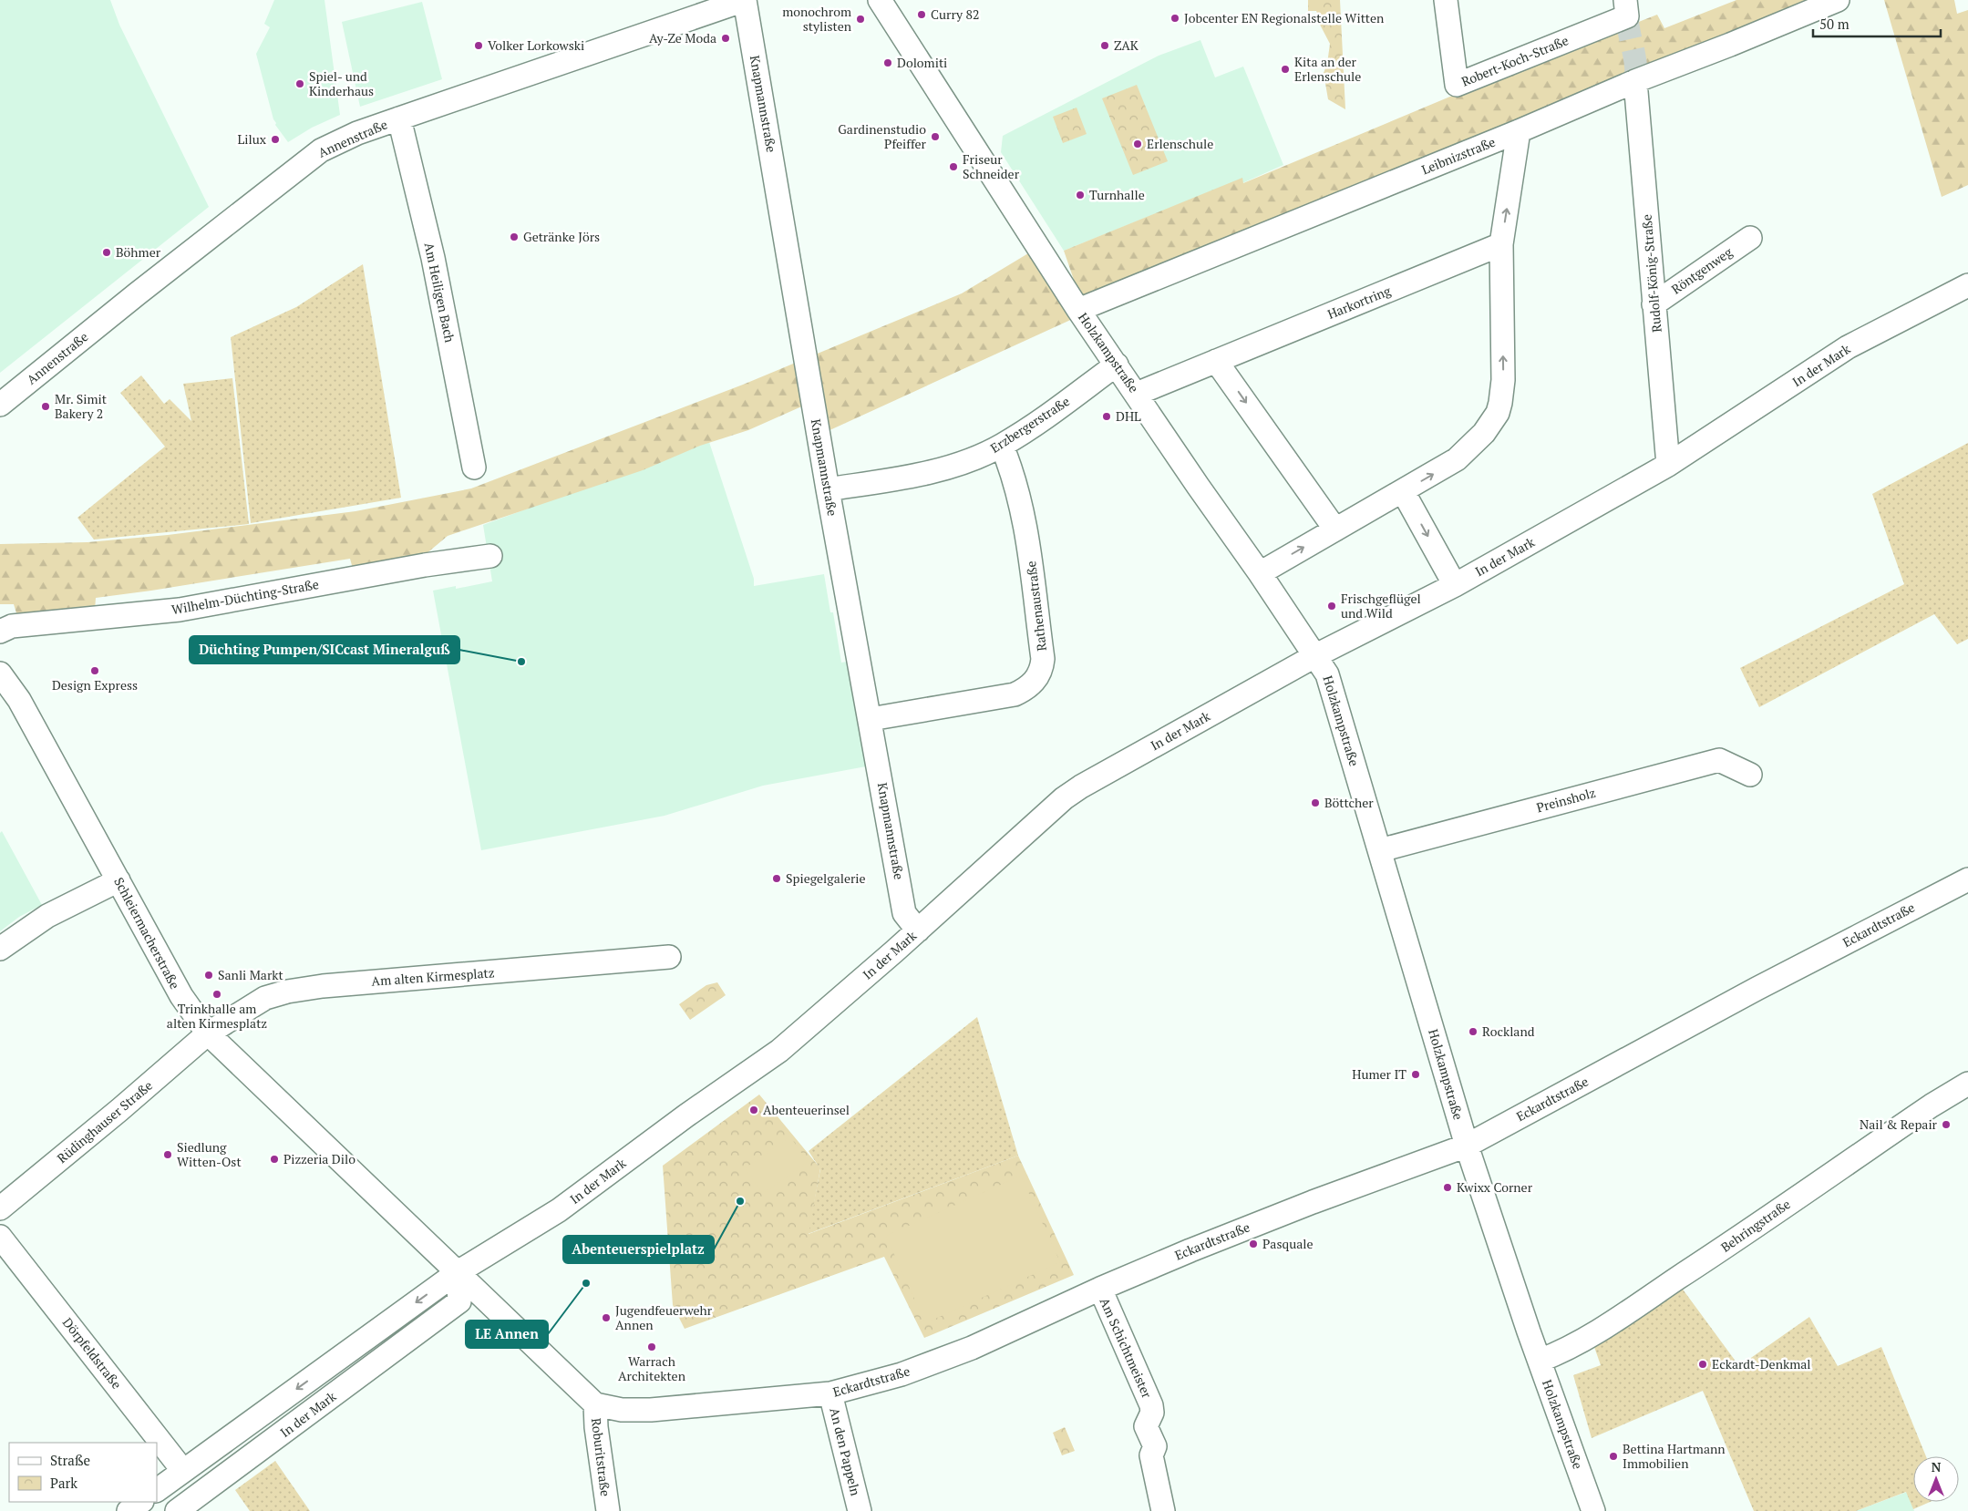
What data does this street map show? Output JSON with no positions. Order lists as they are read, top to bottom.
{
  "streets": {
    "street": [
      "Robert-Koch-Straße",
      "Knapmannstraße",
      "Annenstraße",
      "Leibnizstraße",
      "Röntgenweg",
      "Rudolf-König-Straße",
      "Am Heiligen Bach",
      "Harkortring",
      "Holzkampstraße",
      "In der Mark",
      "Erzbergerstraße",
      "Wilhelm-Düchting-Straße",
      "Rathenaustraße",
      "Preinsholz",
      "Eckardtstraße",
      "Schleiermacherstraße",
      "Am alten Kirmesplatz",
      "Rüdinghauser Straße",
      "Behringstraße",
      "Am Schichtmeister",
      "Dörpfeldstraße",
      "An den Pappeln",
      "Roburitstraße"
    ]
  },
  "crossings": [
    ["Knapmannstraße", "Annenstraße"],
    ["Knapmannstraße", "In der Mark"],
    ["Knapmannstraße", "Erzbergerstraße"],
    ["Knapmannstraße", "Rathenaustraße"],
    ["Annenstraße", "Am Heiligen Bach"],
    ["Leibnizstraße", "Rudolf-König-Straße"],
    ["Leibnizstraße", "Holzkampstraße"],
    ["Röntgenweg", "Rudolf-König-Straße"],
    ["Rudolf-König-Straße", "In der Mark"],
    ["Harkortring", "Holzkampstraße"],
    ["Holzkampstraße", "In der Mark"],
    ["Holzkampstraße", "Erzbergerstraße"],
    ["Holzkampstraße", "Preinsholz"],
    ["Holzkampstraße", "Eckardtstraße"],
    ["Holzkampstraße", "Behringstraße"],
    ["In der Mark", "Schleiermacherstraße"],
    ["In der Mark", "Dörpfeldstraße"],
    ["Erzbergerstraße", "Rathenaustraße"],
    ["Eckardtstraße", "Am Schichtmeister"],
    ["Eckardtstraße", "An den Pappeln"],
    ["Eckardtstraße", "Roburitstraße"],
    ["Schleiermacherstraße", "Am alten Kirmesplatz"],
    ["Schleiermacherstraße", "Rüdinghauser Straße"],
    ["Am alten Kirmesplatz", "Rüdinghauser Straße"]
  ],
  "places": [
    "Curry 82",
    "Jobcenter EN Regionalstelle Witten",
    "monochrom stylisten",
    "Ay-Ze Moda",
    "Volker Lorkowski",
    "ZAK",
    "Dolomiti",
    "Kita an der Erlenschule",
    "Spiel- und Kinderhaus",
    "Gardinenstudio Pfeiffer",
    "Lilux",
    "Erlenschule",
    "Friseur Schneider",
    "Turnhalle",
    "Getränke Jörs",
    "Böhmer",
    "Mr. Simit Bakery 2",
    "DHL",
    "Frischgeflügel und Wild",
    "Düchting Pumpen/SICcast Mineralguß",
    "Design Express",
    "Böttcher",
    "Spiegelgalerie",
    "Sanli Markt",
    "Trinkhalle am alten Kirmesplatz",
    "Rockland",
    "Humer IT",
    "Abenteuerinsel",
    "Nail & Repair",
    "Siedlung Witten-Ost",
    "Pizzeria Dilo",
    "Kwixx Corner",
    "Abenteuerspielplatz",
    "Pasquale",
    "LE Annen",
    "Jugendfeuerwehr Annen",
    "Warrach Architekten",
    "Eckardt-Denkmal",
    "Bettina Hartmann Immobilien"
  ],
  "legend": ["Straße", "Park"],
  "scale_bar": "50 m",
  "north": "top"
}
